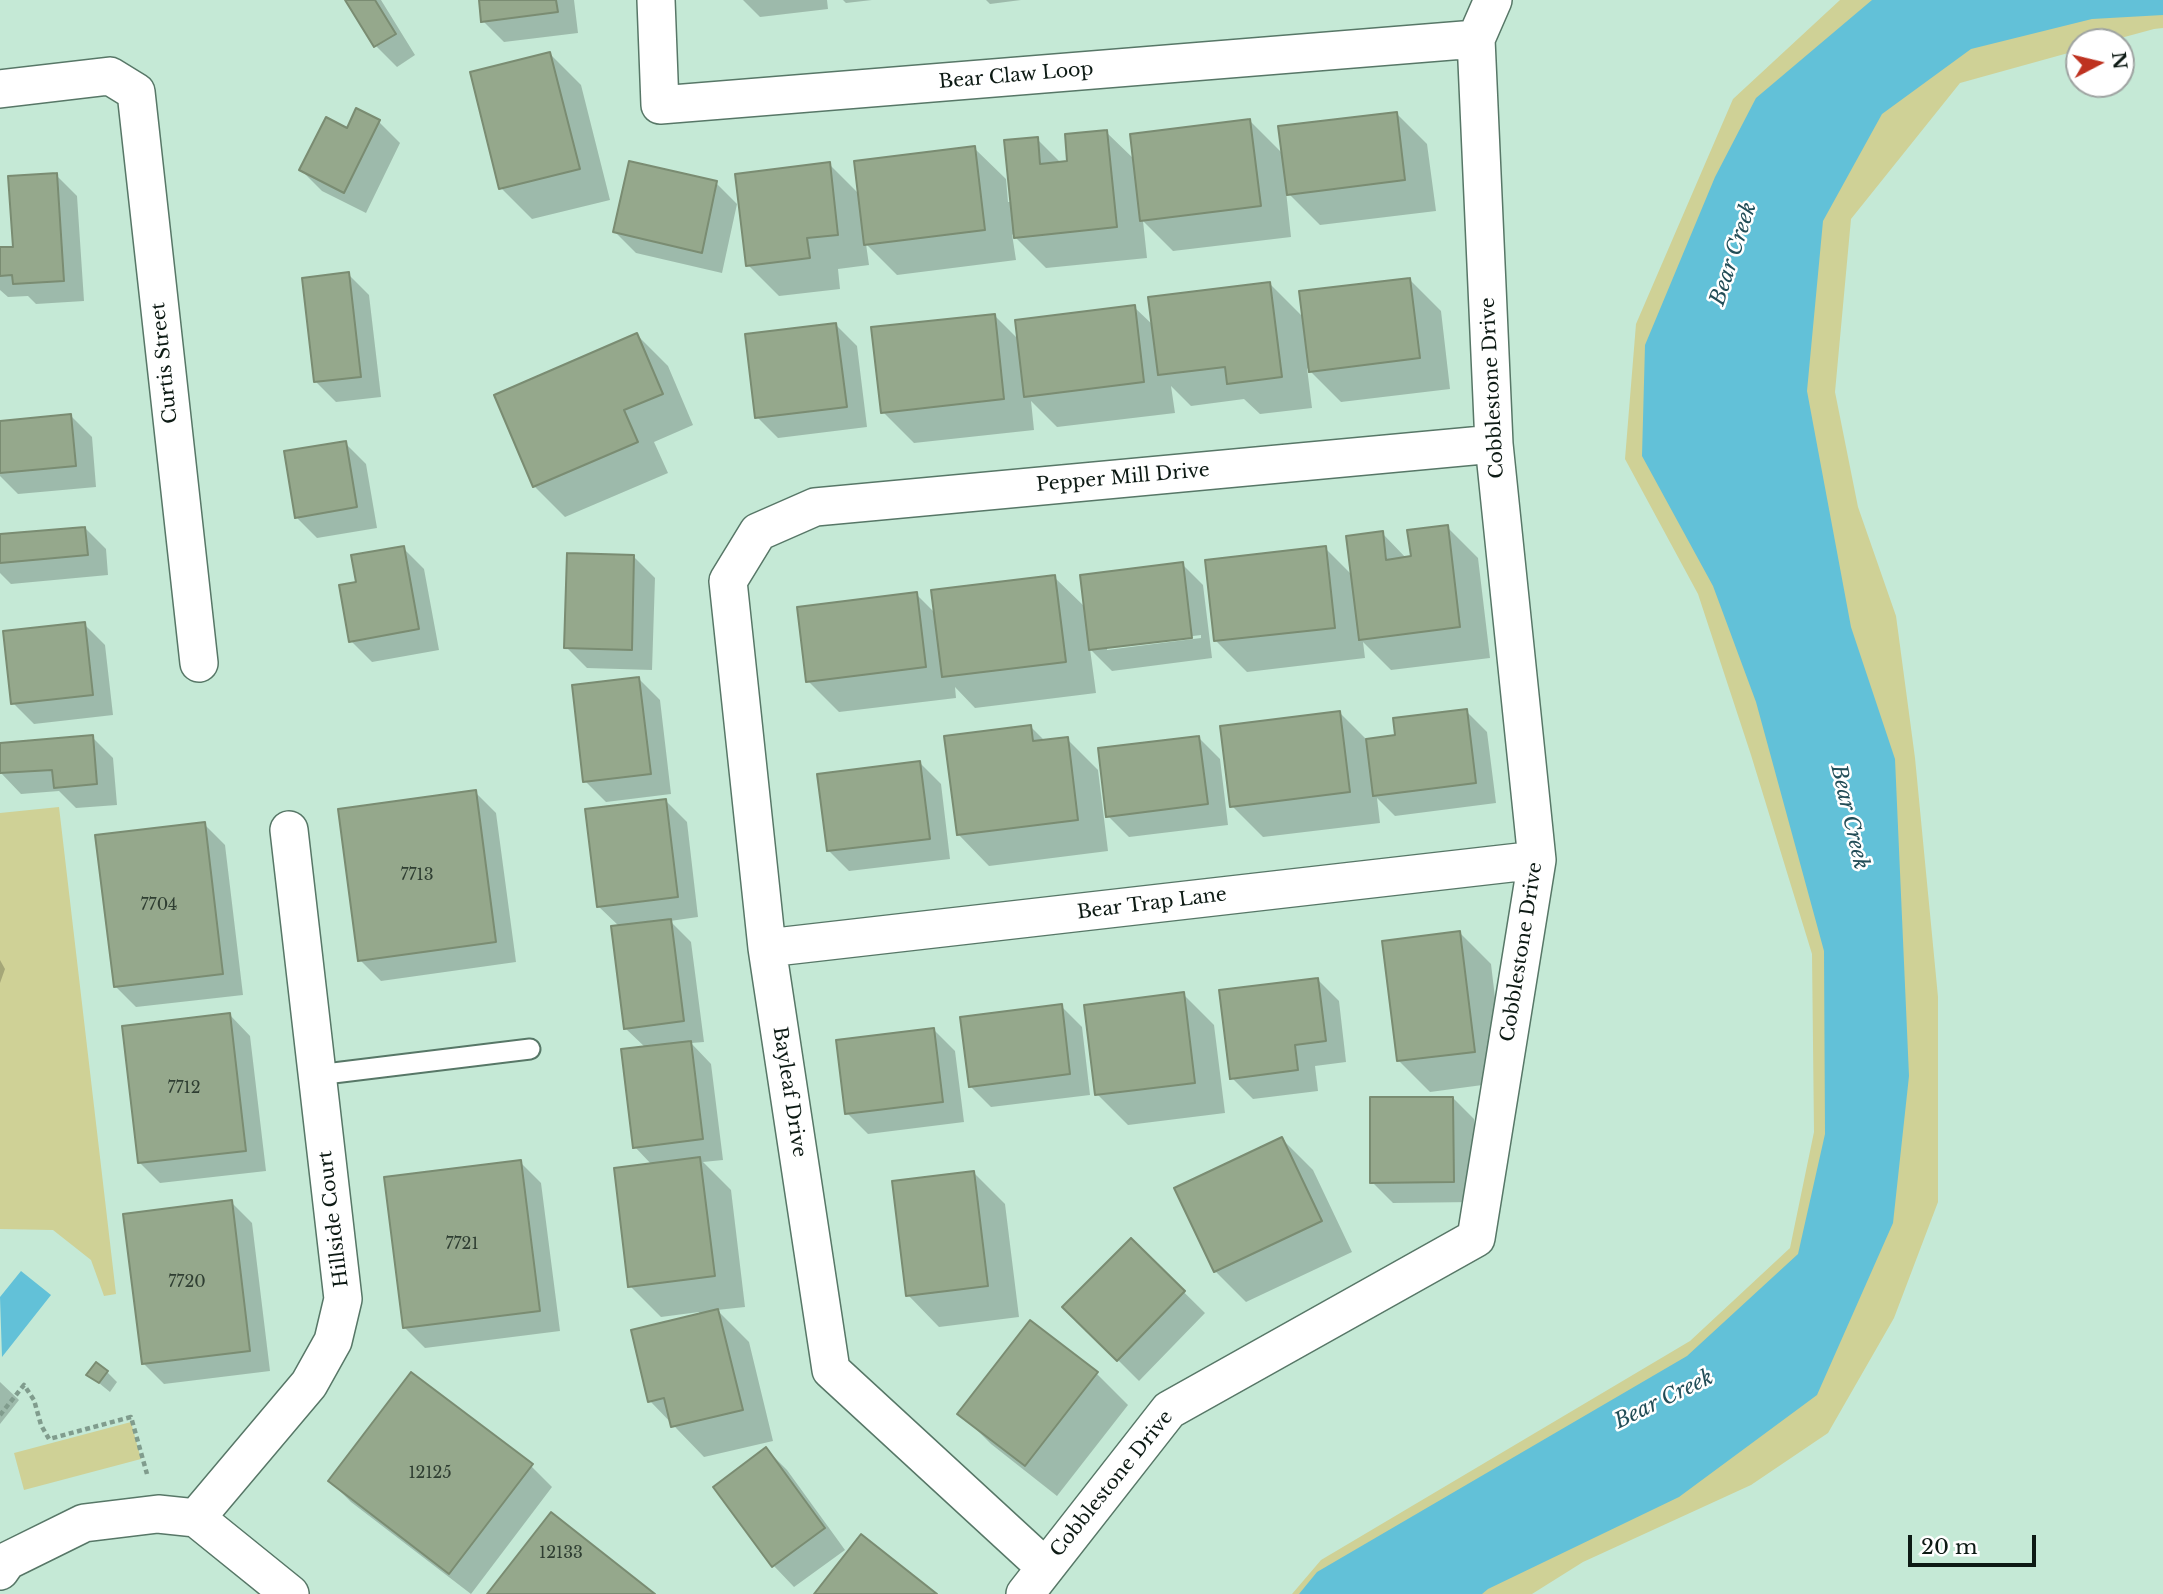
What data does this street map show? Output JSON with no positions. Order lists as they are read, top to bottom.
{
  "streets": {
    "street": [
      "Bear Claw Loop",
      "Curtis Street",
      "Cobblestone Drive",
      "Pepper Mill Drive",
      "Bear Trap Lane",
      "Bayleaf Drive",
      "Hillside Court"
    ]
  },
  "crossings": [
    ["Bear Claw Loop", "Cobblestone Drive"],
    ["Cobblestone Drive", "Pepper Mill Drive"],
    ["Cobblestone Drive", "Bear Trap Lane"],
    ["Cobblestone Drive", "Bayleaf Drive"],
    ["Pepper Mill Drive", "Bayleaf Drive"],
    ["Bear Trap Lane", "Bayleaf Drive"]
  ],
  "water": ["Bear Creek"],
  "house_numbers": [
    "7713",
    "7704",
    "7712",
    "7721",
    "7720",
    "12125",
    "12133"
  ],
  "scale_bar": "20 m",
  "north": "right"
}
